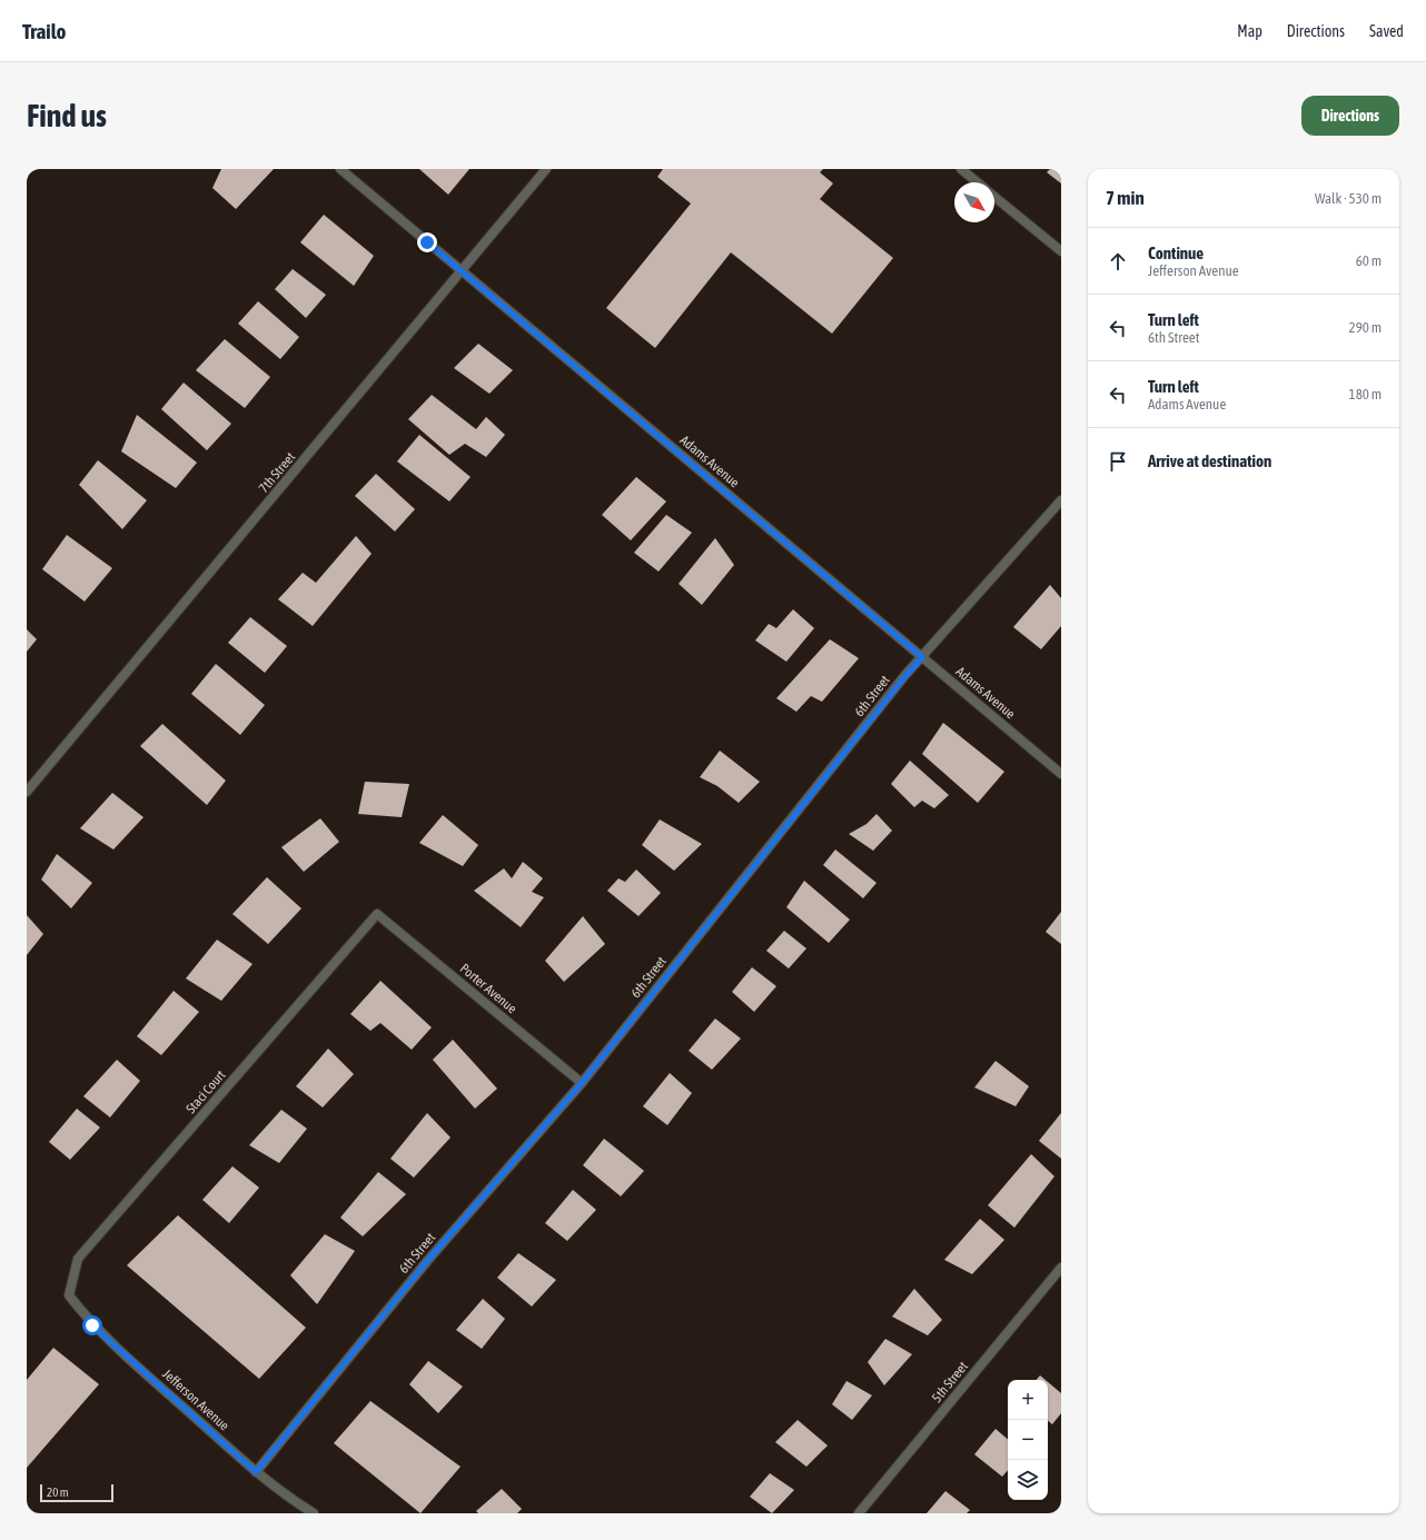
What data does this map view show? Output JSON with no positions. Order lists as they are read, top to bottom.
{
  "streets": {
    "street": [
      "Adams Avenue",
      "7th Street",
      "6th Street",
      "Porter Avenue",
      "Staci Court",
      "5th Street",
      "Jefferson Avenue"
    ]
  },
  "crossings": [
    ["Adams Avenue", "7th Street"],
    ["Adams Avenue", "6th Street"],
    ["6th Street", "Porter Avenue"],
    ["6th Street", "Jefferson Avenue"],
    ["Porter Avenue", "Staci Court"],
    ["Staci Court", "Jefferson Avenue"]
  ],
  "scale_bar": "20 m",
  "north": "bottom right",
  "page": {
    "header": "Trailo",
    "nav": ["Map", "Directions", "Saved"],
    "buttons": "Directions",
    "title": "Find us",
    "heading": ["7 min", "Walk · 530 m"],
    "list": [
      ["Continue", "Jefferson Avenue", "60 m"],
      ["Turn left", "6th Street", "290 m"],
      ["Turn left", "Adams Avenue", "180 m"],
      "Arrive at destination"
    ],
    "map_buttons": ["+", "−"],
    "scale": "20 m"
  }
}
